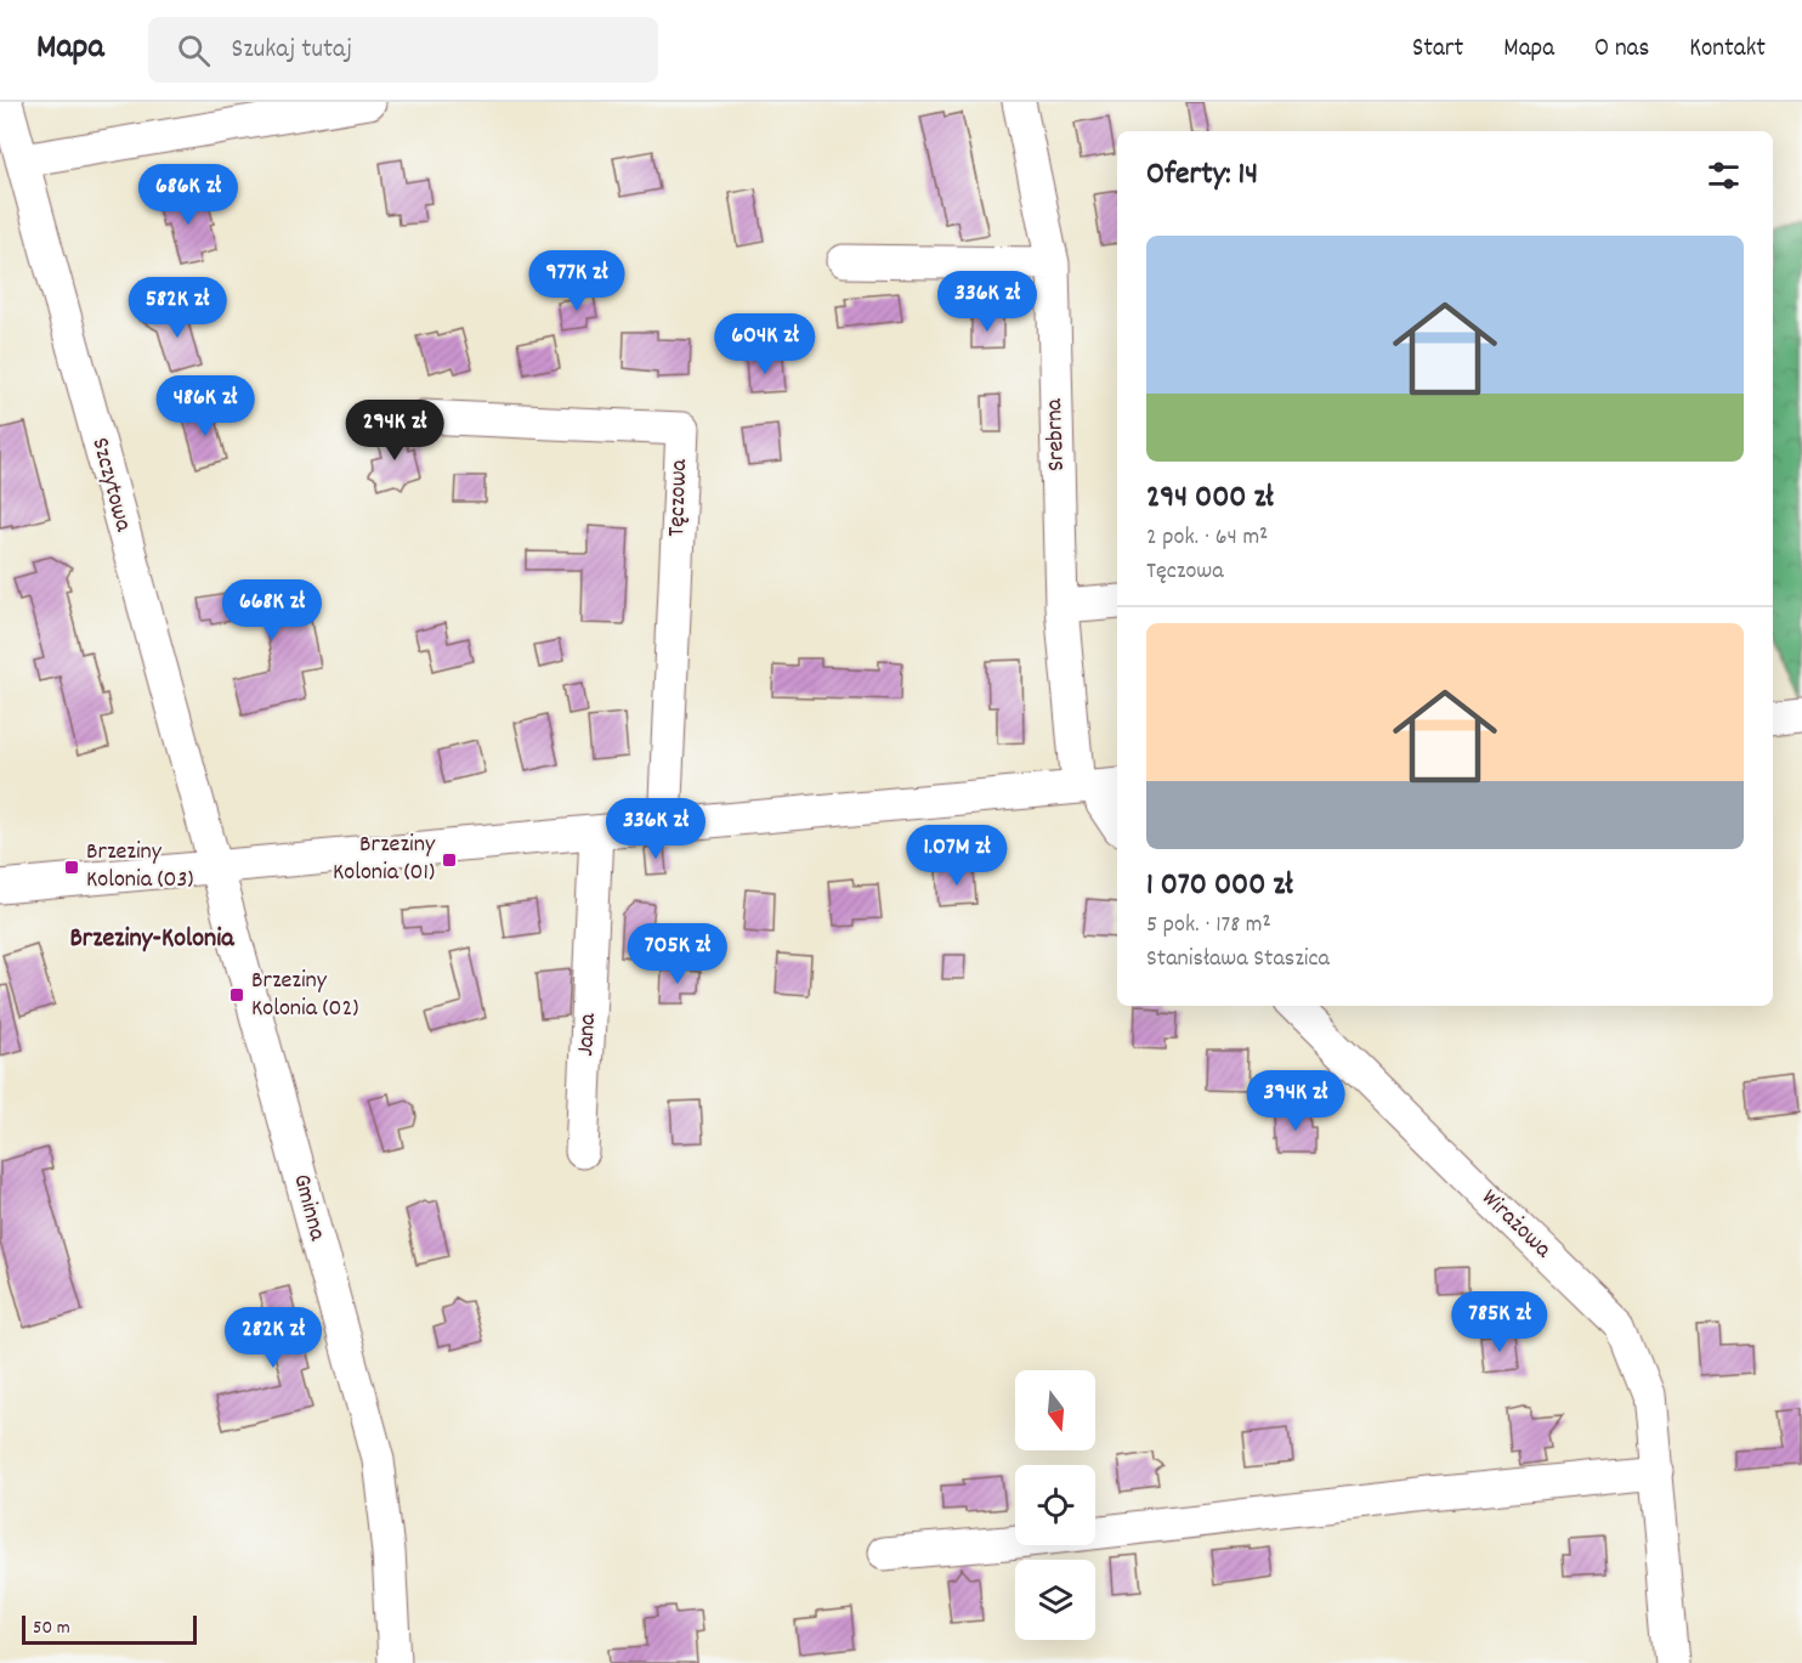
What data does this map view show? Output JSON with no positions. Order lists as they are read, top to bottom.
{
  "streets": {
    "street": [
      "Srebrna",
      "Szczytowa",
      "Tęczowa",
      "Jana",
      "Gminna",
      "Wirażowa"
    ]
  },
  "crossings": [
    ["Szczytowa", "Gminna"]
  ],
  "districts": ["Brzeziny-Kolonia"],
  "places": {
    "transit": ["Brzeziny Kolonia (01)", "Brzeziny Kolonia (03)", "Brzeziny Kolonia (02)"]
  },
  "scale_bar": "50 m",
  "north": "bottom",
  "page": {
    "header": "Mapa",
    "search": "Szukaj tutaj",
    "nav": [
      "Start",
      "Mapa",
      "O nas",
      "Kontakt"
    ],
    "heading": "Oferty: 14",
    "price": [
      "686K zł",
      "977K zł",
      "336K zł",
      "582K zł",
      "604K zł",
      "486K zł",
      "294K zł",
      "668K zł",
      "336K zł",
      "1.07M zł",
      "705K zł",
      "394K zł",
      "785K zł",
      "282K zł"
    ],
    "list": [
      {
        "name": "294 000 zł",
        "note": "2 pok. · 64 m² · Tęczowa"
      },
      {
        "name": "1 070 000 zł",
        "note": "5 pok. · 178 m² · Stanisława Staszica"
      }
    ],
    "scale": "50 m"
  }
}
